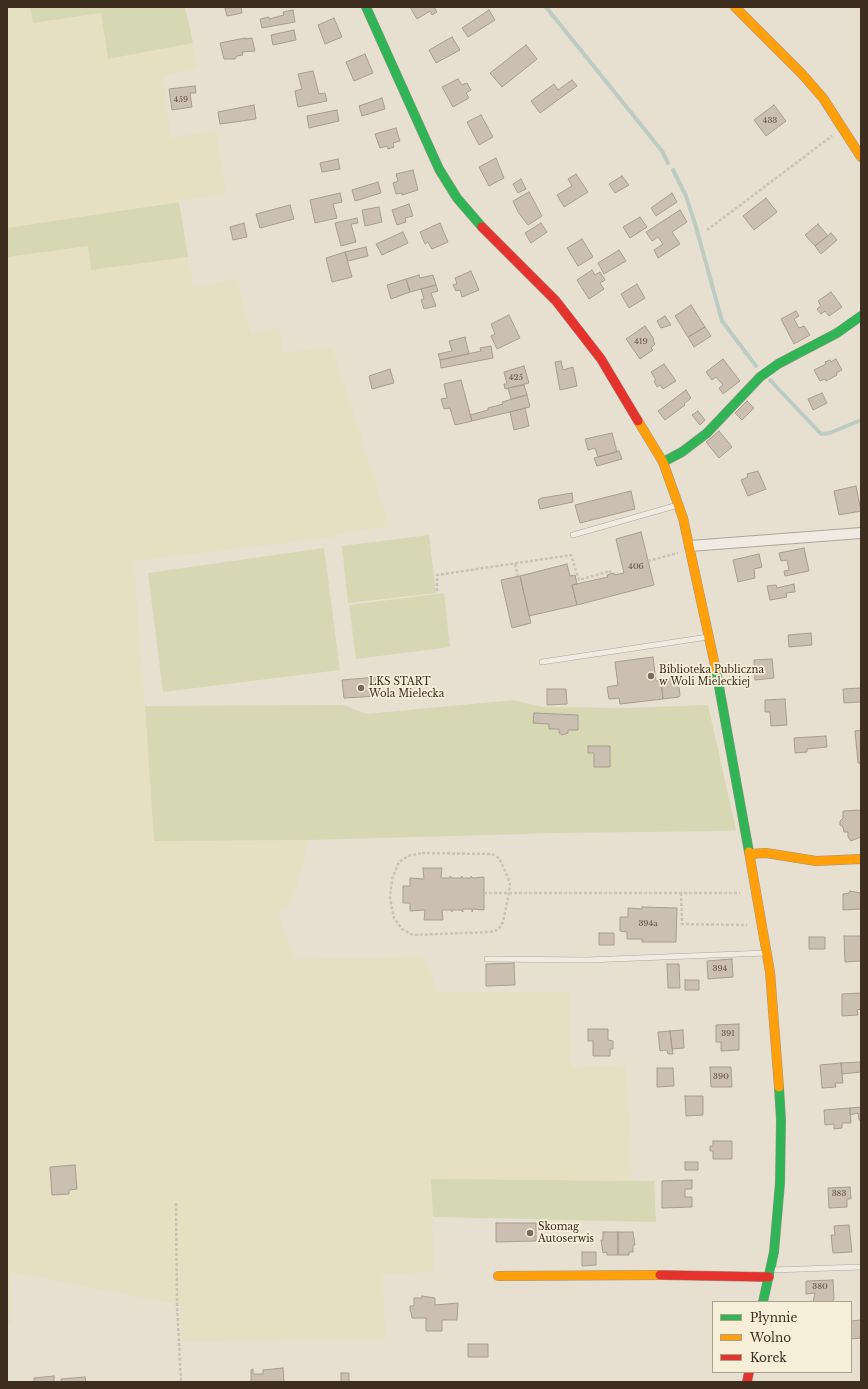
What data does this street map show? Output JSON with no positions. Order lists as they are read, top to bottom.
{
  "places": ["Biblioteka Publiczna w Woli Mieleckiej", "LKS START Wola Mielecka", "Skomag Autoserwis"],
  "house_numbers": [
    "459",
    "433",
    "419",
    "425",
    "406",
    "394a",
    "394",
    "391",
    "390",
    "383",
    "380"
  ],
  "legend": ["Płynnie", "Wolno", "Korek"]
}
